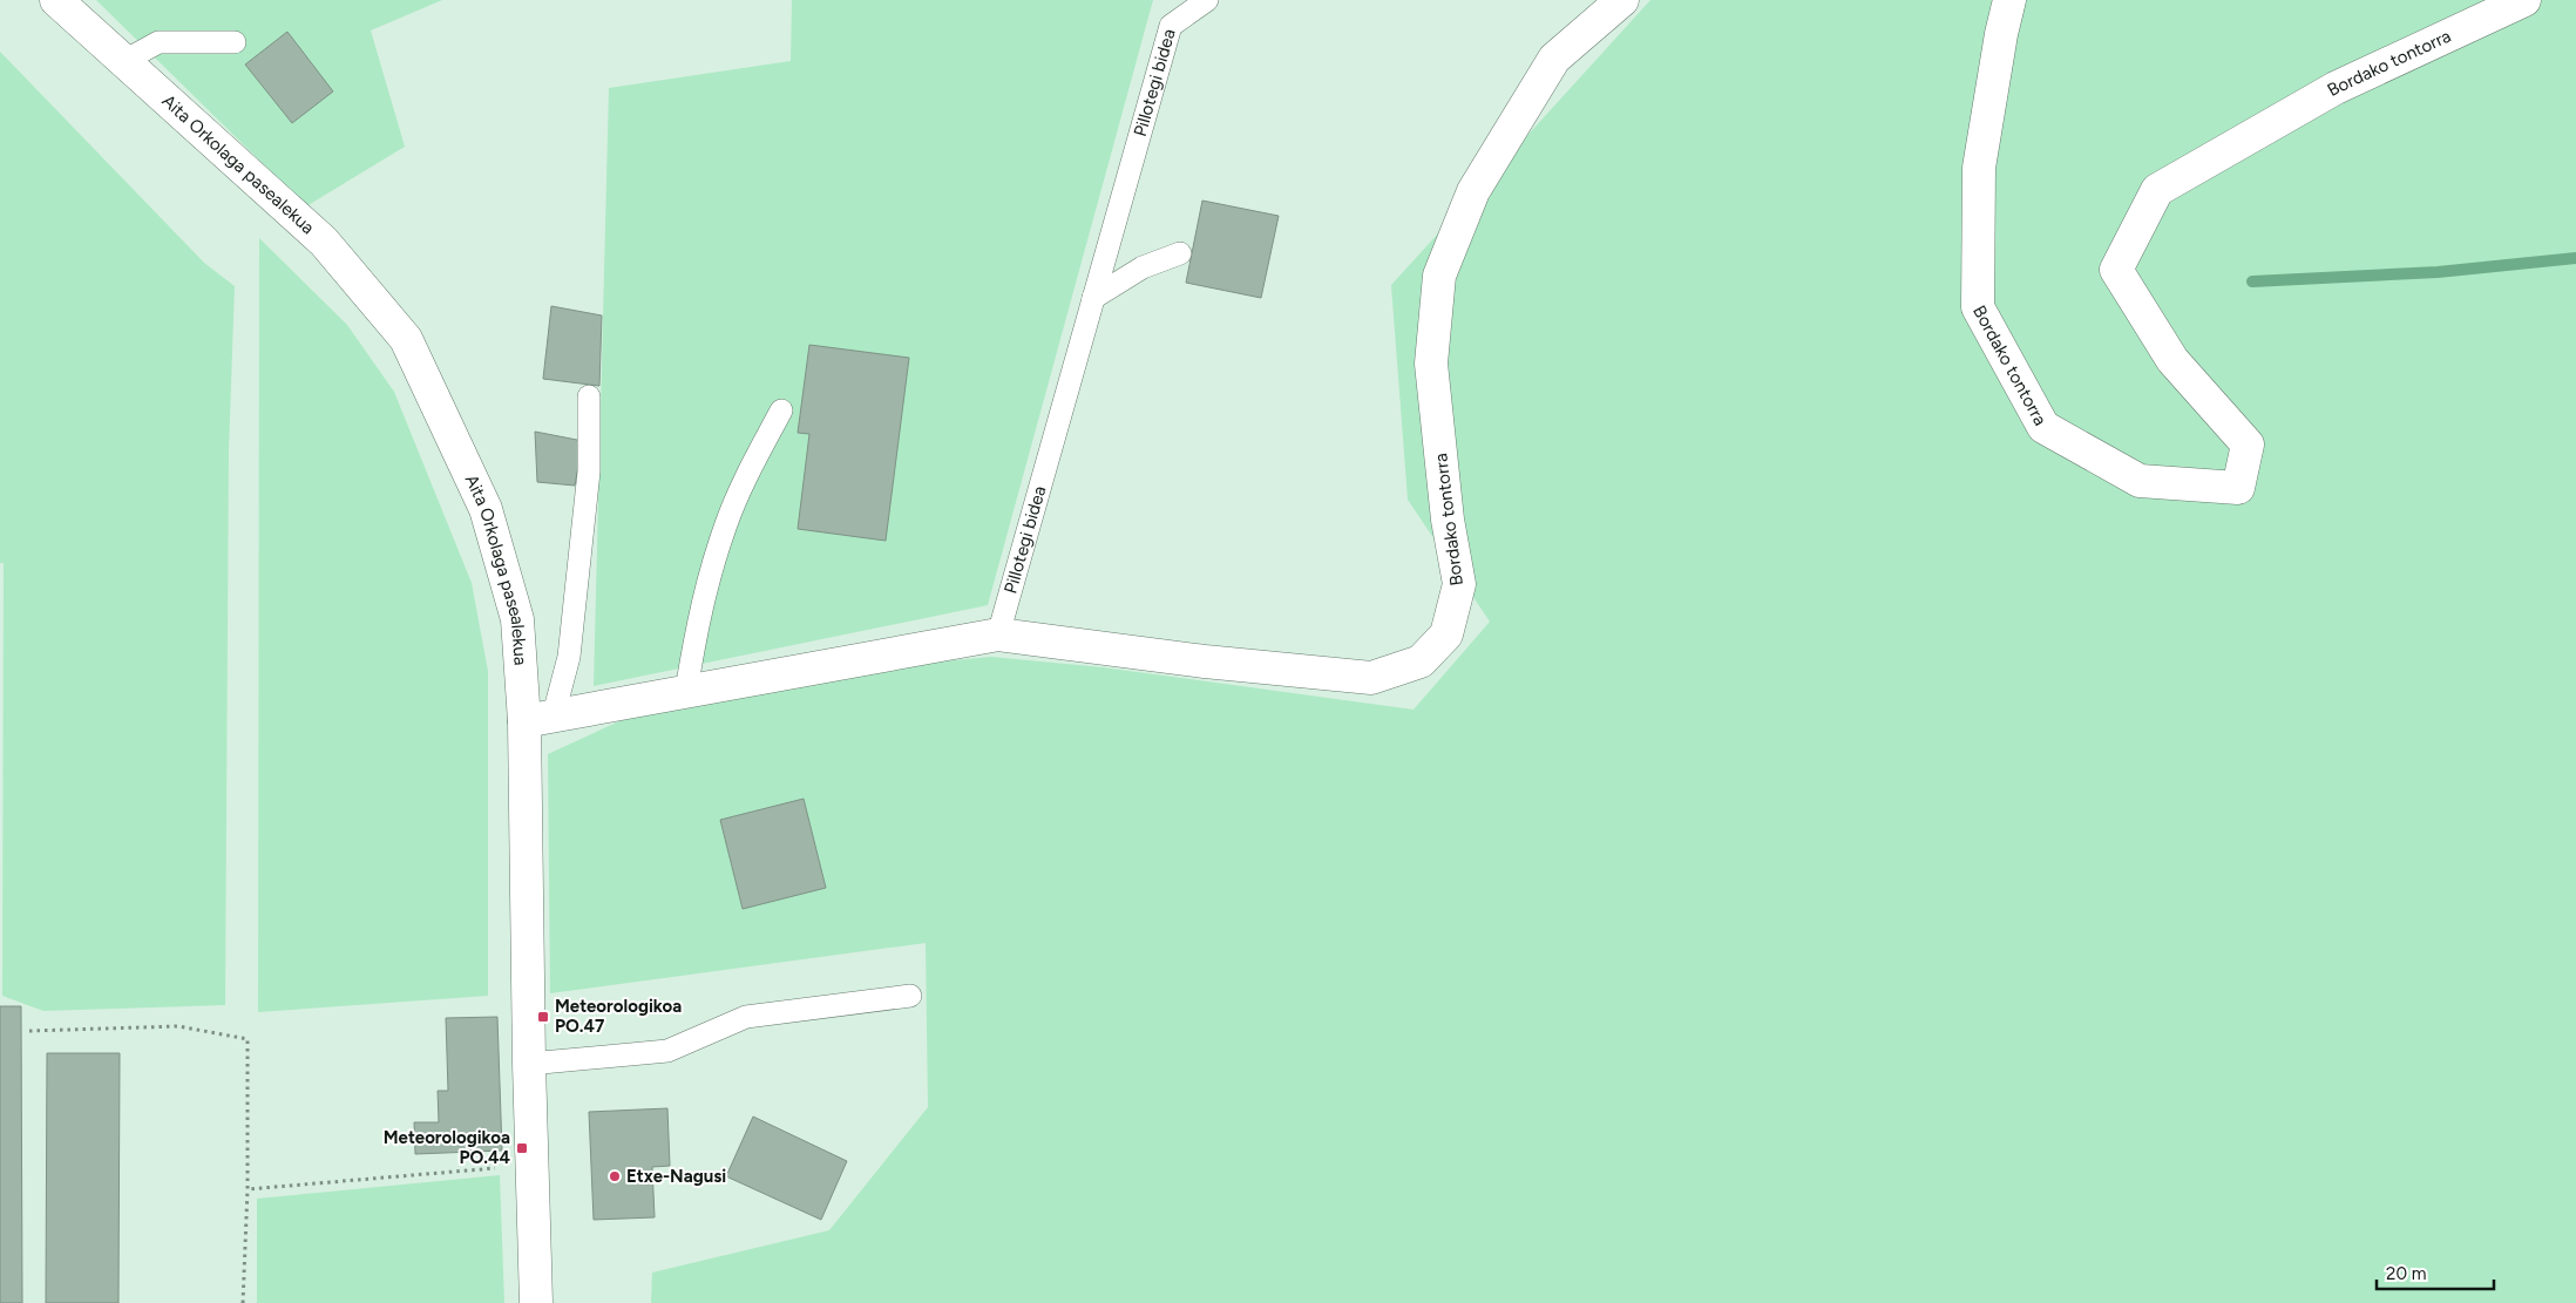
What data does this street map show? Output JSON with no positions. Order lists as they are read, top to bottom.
{
  "streets": {
    "street": ["Bordako tontorra", "Aita Orkolaga pasealekua"],
    "lane": ["Pillotegi bidea"]
  },
  "crossings": [
    ["Bordako tontorra", "Pillotegi bidea"]
  ],
  "places": {
    "transit": ["Meteorologikoa PO.47", "Meteorologikoa PO.44"],
    "other": ["Etxe-Nagusi"]
  },
  "scale_bar": "20 m"
}
